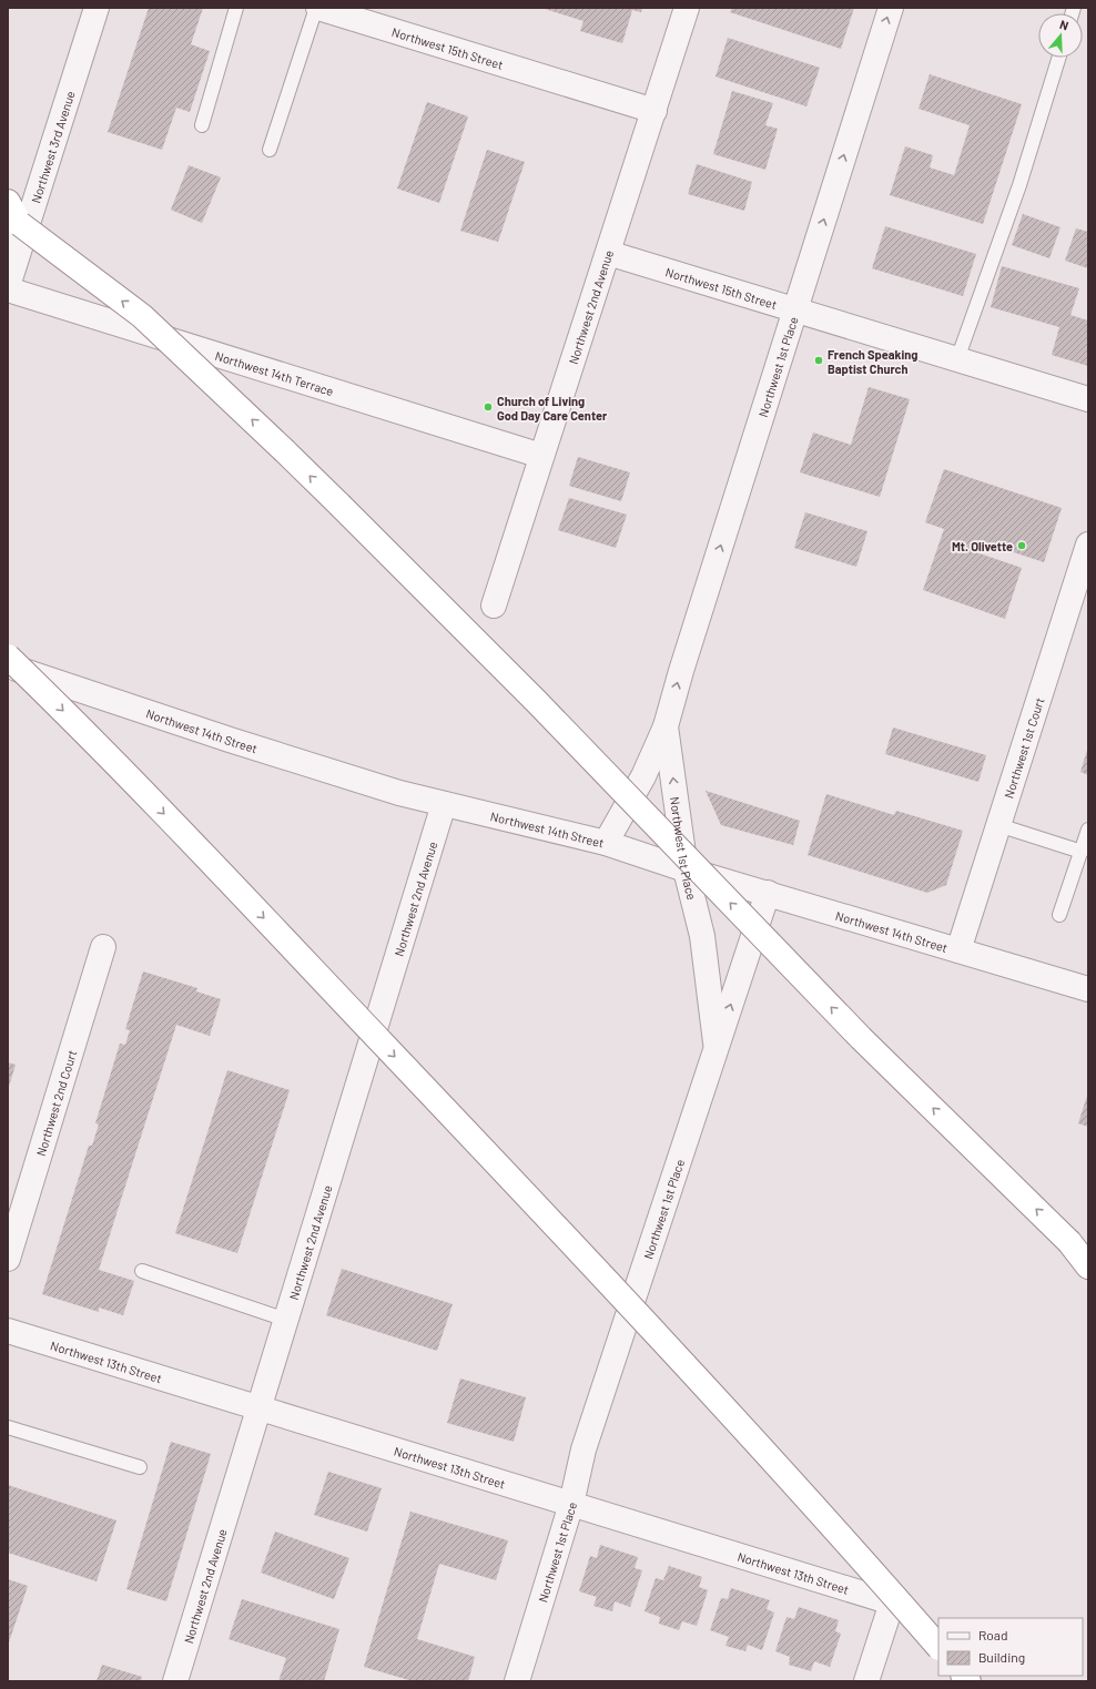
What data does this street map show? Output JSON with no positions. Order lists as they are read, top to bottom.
{
  "streets": {
    "street": [
      "Northwest 15th Street",
      "Northwest 3rd Avenue",
      "Northwest 2nd Avenue",
      "Northwest 1st Place",
      "Northwest 14th Terrace",
      "Northwest 14th Street",
      "Northwest 1st Court",
      "Northwest 2nd Court",
      "Northwest 13th Street"
    ]
  },
  "crossings": [
    ["Northwest 15th Street", "Northwest 2nd Avenue"],
    ["Northwest 15th Street", "Northwest 1st Place"],
    ["Northwest 3rd Avenue", "Northwest 14th Terrace"],
    ["Northwest 2nd Avenue", "Northwest 14th Terrace"],
    ["Northwest 2nd Avenue", "Northwest 14th Street"],
    ["Northwest 2nd Avenue", "Northwest 13th Street"],
    ["Northwest 1st Place", "Northwest 14th Street"],
    ["Northwest 1st Place", "Northwest 13th Street"],
    ["Northwest 14th Street", "Northwest 1st Court"]
  ],
  "one_way": ["Northwest 1st Place"],
  "places": ["French Speaking Baptist Church", "Church of Living God Day Care Center", "Mt. Olivette"],
  "legend": ["Road", "Building"],
  "north": "top"
}
